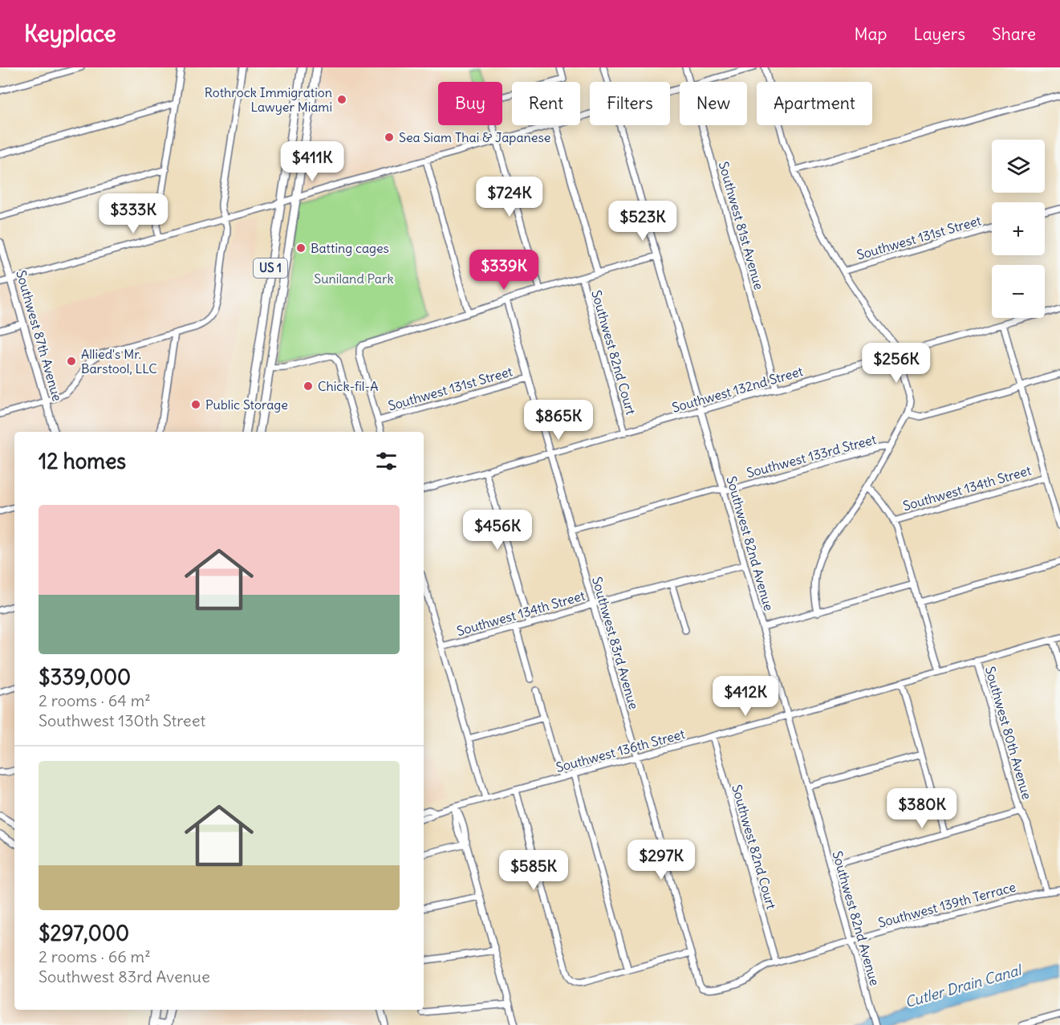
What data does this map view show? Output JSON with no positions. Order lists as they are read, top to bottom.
{
  "streets": {
    "highway": ["US 1"],
    "main road": ["Southwest 87th Avenue"],
    "street": [
      "Southwest 81st Avenue",
      "Southwest 131st Street",
      "Southwest 82nd Court",
      "Southwest 132nd Street",
      "Southwest 133rd Street",
      "Southwest 134th Street",
      "Southwest 82nd Avenue",
      "Southwest 83rd Avenue",
      "Southwest 80th Avenue",
      "Southwest 136th Street",
      "Southwest 139th Terrace"
    ]
  },
  "crossings": [
    ["Southwest 81st Avenue", "Southwest 132nd Street"],
    ["Southwest 131st Street", "Southwest 83rd Avenue"],
    ["Southwest 82nd Court", "Southwest 132nd Street"],
    ["Southwest 82nd Court", "Southwest 136th Street"],
    ["Southwest 82nd Court", "Southwest 139th Terrace"],
    ["Southwest 132nd Street", "Southwest 82nd Avenue"],
    ["Southwest 132nd Street", "Southwest 83rd Avenue"],
    ["Southwest 133rd Street", "Southwest 82nd Avenue"],
    ["Southwest 133rd Street", "Southwest 83rd Avenue"],
    ["Southwest 134th Street", "Southwest 82nd Avenue"],
    ["Southwest 134th Street", "Southwest 83rd Avenue"],
    ["Southwest 82nd Avenue", "Southwest 136th Street"],
    ["Southwest 82nd Avenue", "Southwest 139th Terrace"],
    ["Southwest 83rd Avenue", "Southwest 136th Street"],
    ["Southwest 83rd Avenue", "Southwest 139th Terrace"],
    ["Southwest 80th Avenue", "Southwest 136th Street"],
    ["Southwest 80th Avenue", "Southwest 139th Terrace"]
  ],
  "water": ["Cutler Drain Canal"],
  "parks": ["Suniland Park"],
  "places": [
    "Rothrock Immigration Lawyer Miami",
    "Sea Siam Thai & Japanese",
    "Batting cages",
    "Allied's Mr. Barstool, LLC",
    "Chick-fil-A",
    "Public Storage"
  ],
  "page": {
    "header": "Keyplace",
    "nav": ["Map", "Layers", "Share"],
    "chip": [
      "Buy",
      "Rent",
      "Filters",
      "New",
      "Apartment"
    ],
    "map_buttons": ["+", "−"],
    "price": [
      "$411K",
      "$724K",
      "$333K",
      "$523K",
      "$339K",
      "$256K",
      "$865K",
      "$456K",
      "$412K",
      "$380K",
      "$297K",
      "$585K"
    ],
    "heading": "12 homes",
    "list": [
      {
        "name": "$339,000",
        "note": "2 rooms · 64 m² · Southwest 130th Street"
      },
      {
        "name": "$297,000",
        "note": "2 rooms · 66 m² · Southwest 83rd Avenue"
      }
    ]
  }
}
